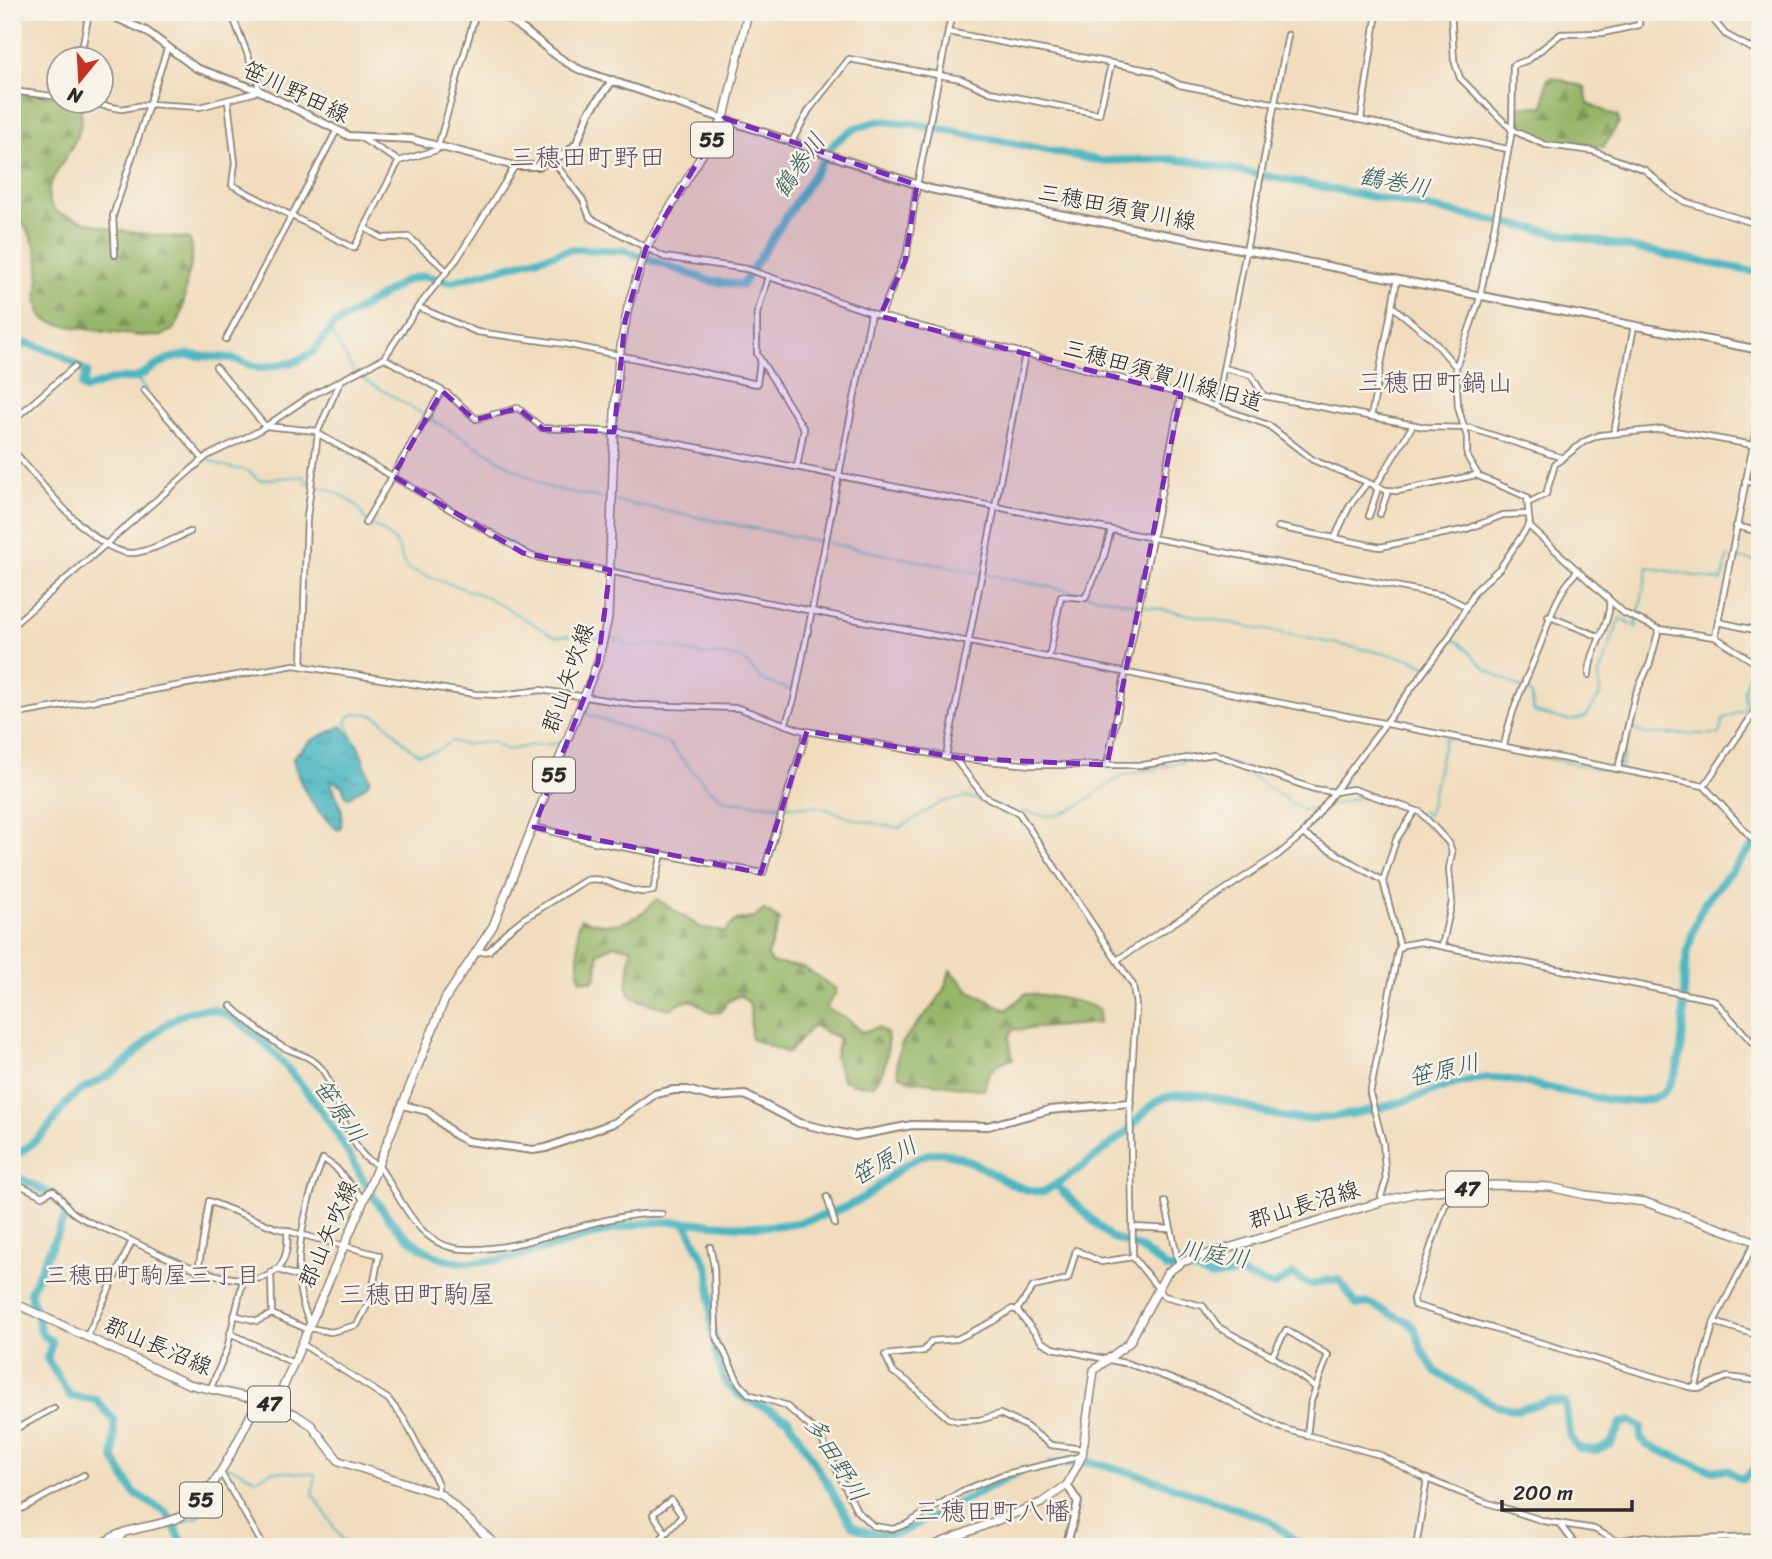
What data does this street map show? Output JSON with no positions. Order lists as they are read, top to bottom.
{
  "streets": {
    "main road": [
      "55",
      "郡山矢吹線",
      "47",
      "郡山長沼線"
    ],
    "street": ["笹川野田線", "三穂田須賀川線", "三穂田須賀川線旧道"]
  },
  "crossings": [
    ["笹川野田線", "三穂田須賀川線旧道"],
    ["55", "郡山長沼線"],
    ["三穂田須賀川線", "郡山矢吹線"],
    ["三穂田須賀川線旧道", "郡山矢吹線"],
    ["郡山矢吹線", "郡山長沼線"]
  ],
  "districts": [
    "三穂田町野田",
    "三穂田町鍋山",
    "三穂田町駒屋三丁目",
    "三穂田町駒屋",
    "三穂田町八幡"
  ],
  "water": [
    "鶴巻川",
    "笹原川",
    "川庭川",
    "多田野川"
  ],
  "scale_bar": "200 m",
  "north": "bottom"
}
